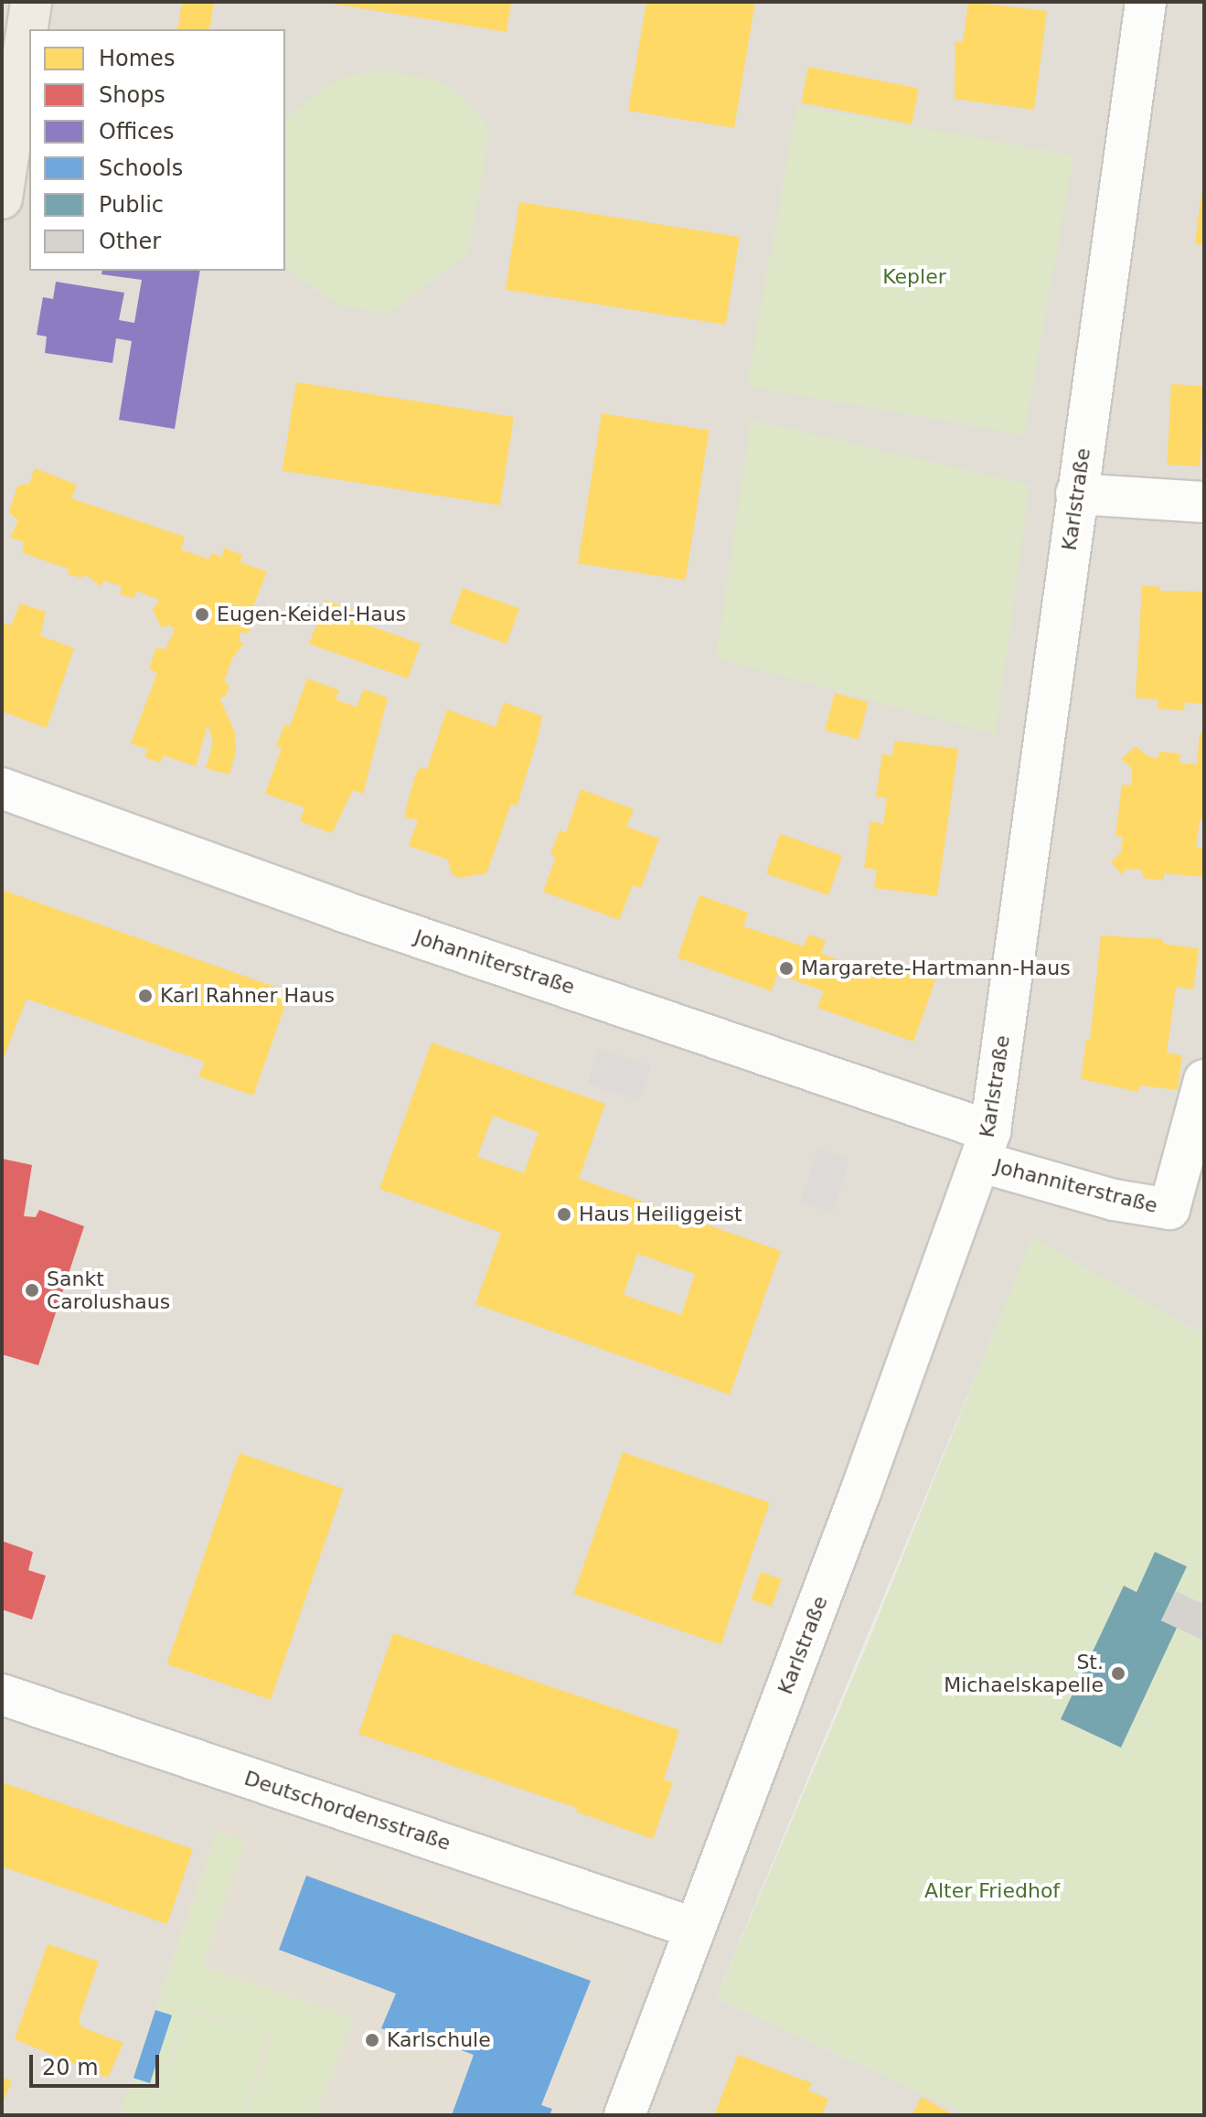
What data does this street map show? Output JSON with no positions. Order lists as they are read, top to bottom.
{
  "streets": {
    "street": ["Karlstraße", "Johanniterstraße", "Deutschordensstraße"]
  },
  "crossings": [
    ["Karlstraße", "Johanniterstraße"],
    ["Karlstraße", "Deutschordensstraße"]
  ],
  "parks": ["Kepler", "Alter Friedhof"],
  "places": [
    "Eugen-Keidel-Haus",
    "Margarete-Hartmann-Haus",
    "Karl Rahner Haus",
    "Haus Heiliggeist",
    "Sankt Carolushaus",
    "St. Michaelskapelle",
    "Karlschule"
  ],
  "legend": [
    "Homes",
    "Shops",
    "Offices",
    "Schools",
    "Public",
    "Other"
  ],
  "scale_bar": "20 m"
}
